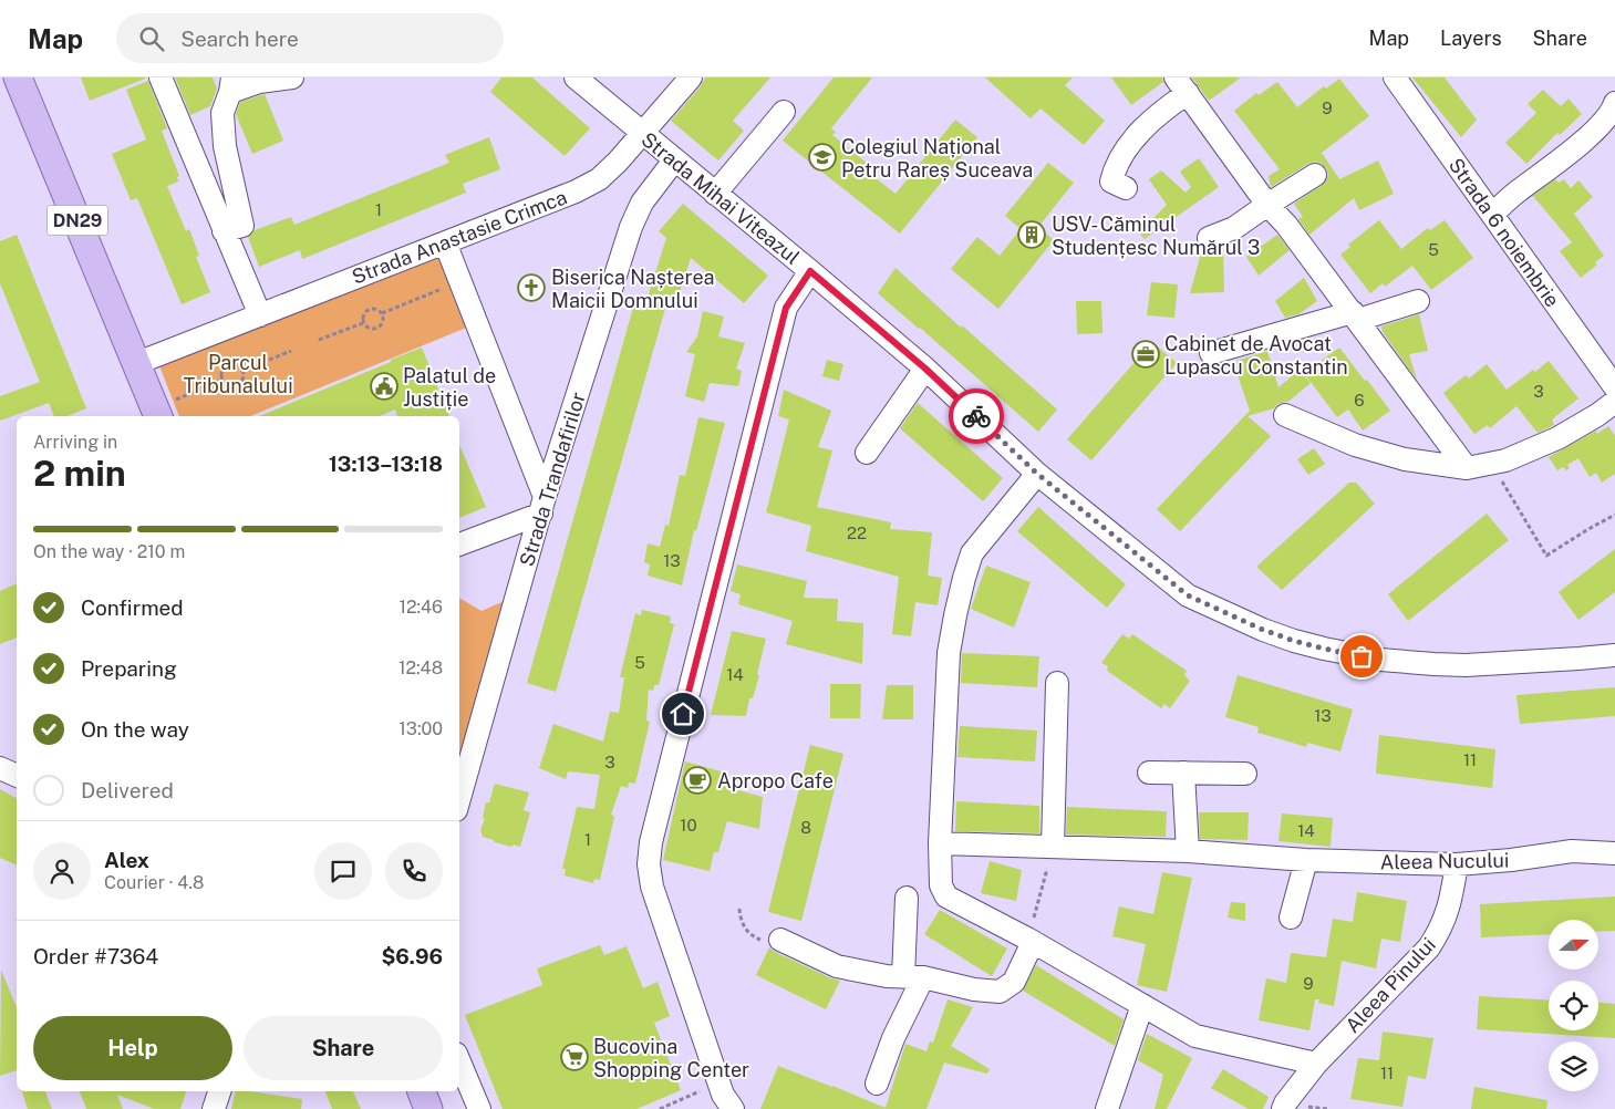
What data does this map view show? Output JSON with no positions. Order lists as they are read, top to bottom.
{
  "streets": {
    "main road": ["DN29"],
    "street": [
      "Strada Mihai Viteazul",
      "Strada 6 noiembrie",
      "Strada Anastasie Crimca",
      "Strada Trandafirilor",
      "Aleea Nucului",
      "Aleea Pinului"
    ]
  },
  "crossings": [
    ["Strada Mihai Viteazul", "Strada Anastasie Crimca"],
    ["Strada Mihai Viteazul", "Strada Trandafirilor"],
    ["DN29", "Strada Anastasie Crimca"],
    ["Aleea Nucului", "Aleea Pinului"]
  ],
  "parks": ["Parcul Tribunalului"],
  "places": {
    "school or university": ["Colegiul Național Petru Rareș Suceava"],
    "building": ["USV- Căminul Studențesc Numărul 3"],
    "church": ["Biserica Nașterea Maicii Domnului"],
    "office": ["Cabinet de Avocat Lupascu Constantin"],
    "public building": ["Palatul de Justiție"],
    "cafe": ["Apropo Cafe"],
    "supermarket": ["Bucovina Shopping Center"]
  },
  "house_numbers": [
    "9",
    "1",
    "5",
    "3",
    "6",
    "22",
    "13",
    "5",
    "14",
    "13",
    "11",
    "3",
    "10",
    "8",
    "14",
    "1",
    "9",
    "11"
  ],
  "north": "right",
  "page": {
    "header": "Map",
    "search": "Search here",
    "nav": ["Map", "Layers", "Share"],
    "heading": ["2 min", "Arriving in", "13:13–13:18"],
    "panel": [
      "Alex",
      "Courier · 4.8",
      "Order #7364",
      "$6.96"
    ],
    "bar": "On the way · 210 m",
    "list": [
      ["Confirmed", "12:46"],
      ["Preparing", "12:48"],
      ["On the way", "13:00"],
      "Delivered"
    ],
    "buttons": ["Help", "Share"]
  }
}
